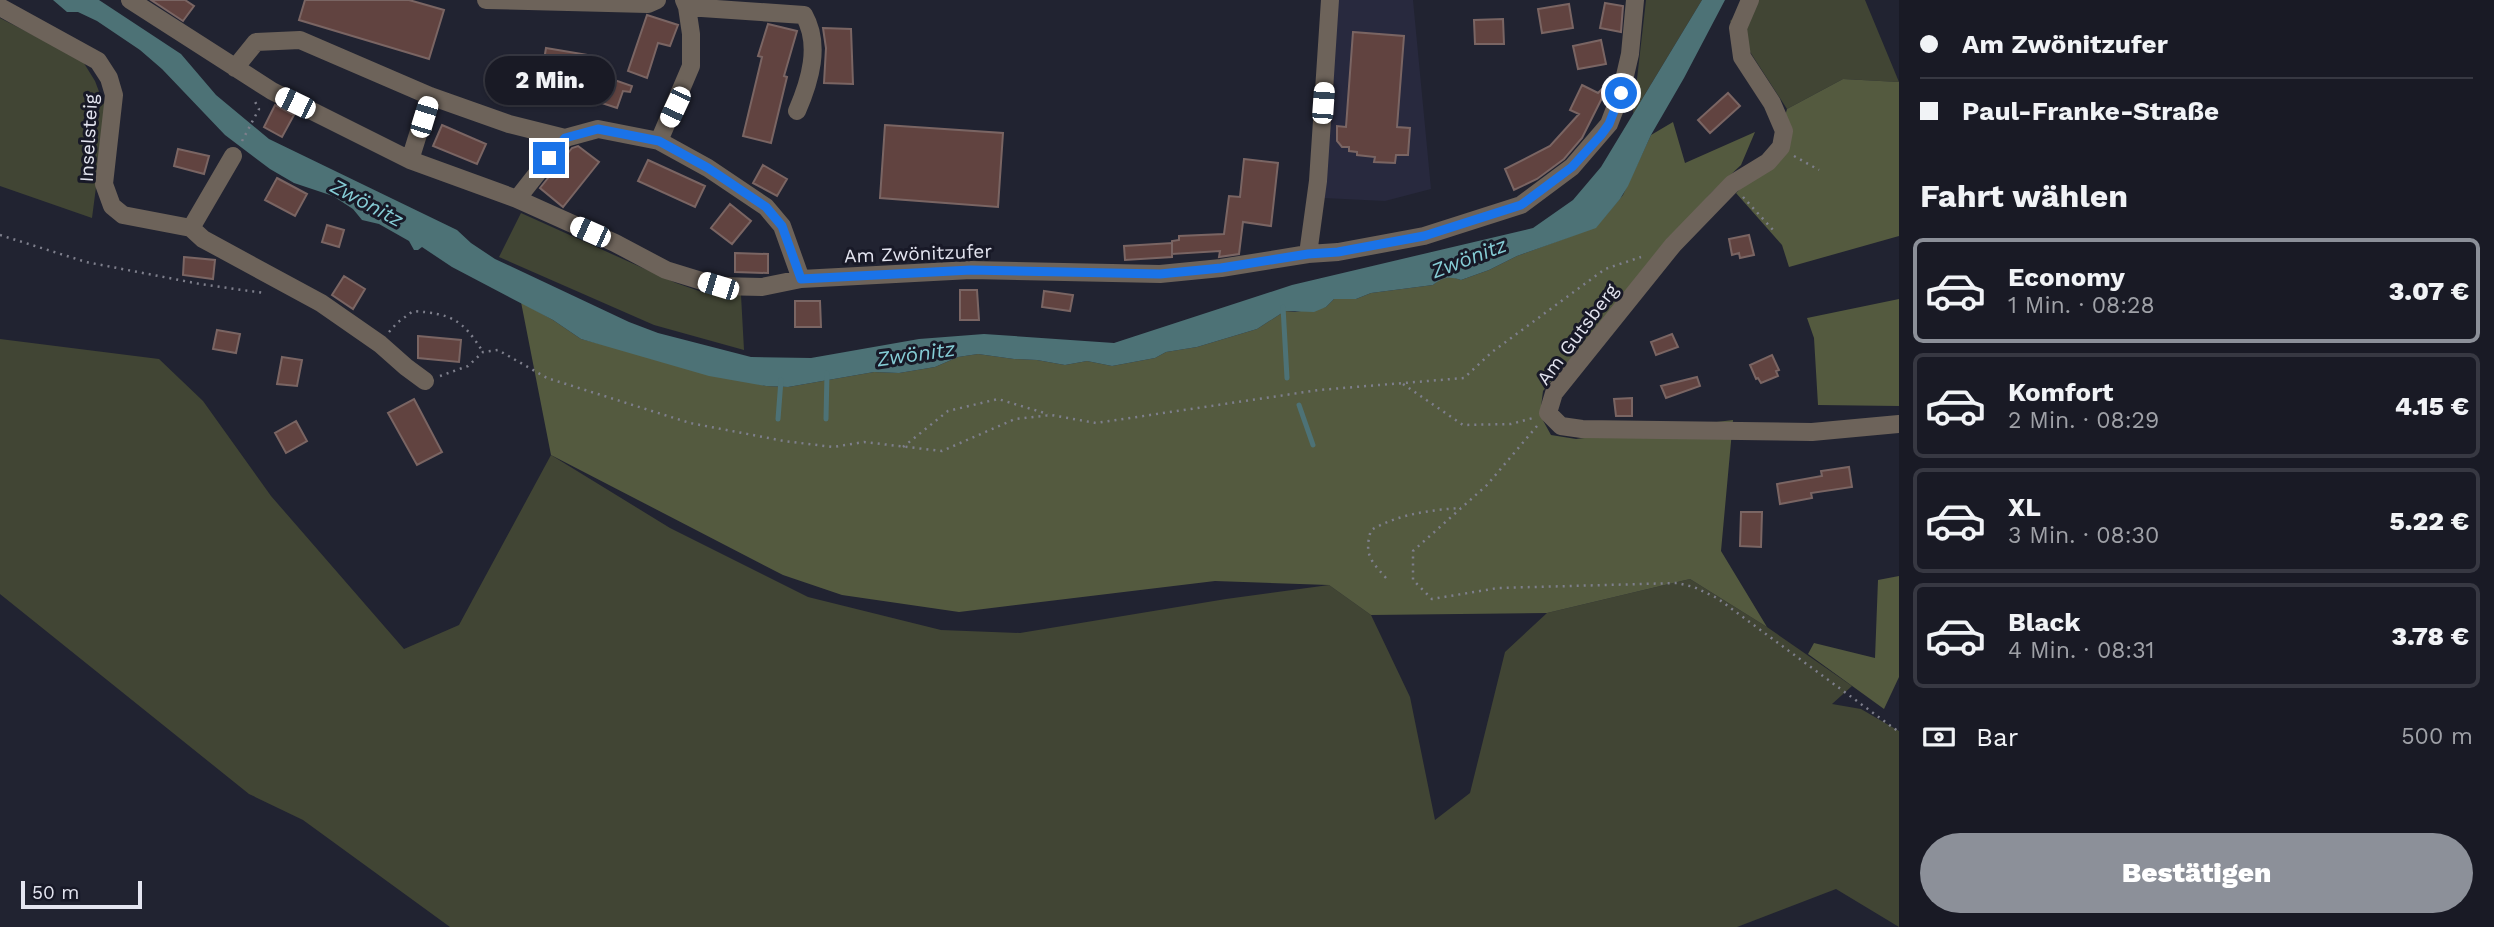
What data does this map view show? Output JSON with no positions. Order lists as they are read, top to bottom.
{
  "streets": {
    "street": ["Inselsteig", "Am Zwönitzufer", "Am Gutsberg"]
  },
  "water": ["Zwönitz"],
  "scale_bar": "50 m",
  "page": {
    "banner": ["Am Zwönitzufer", "Paul-Franke-Straße"],
    "bubble": "2 Min.",
    "heading": "Fahrt wählen",
    "list": [
      {
        "name": "Economy",
        "note": "1 Min. · 08:28",
        "value": "3.07 €"
      },
      {
        "name": "Komfort",
        "note": "2 Min. · 08:29",
        "value": "4.15 €"
      },
      {
        "name": "XL",
        "note": "3 Min. · 08:30",
        "value": "5.22 €"
      },
      {
        "name": "Black",
        "note": "4 Min. · 08:31",
        "value": "3.78 €"
      }
    ],
    "pay": ["Bar", "500 m"],
    "buttons": "Bestätigen",
    "scale": "50 m"
  }
}
